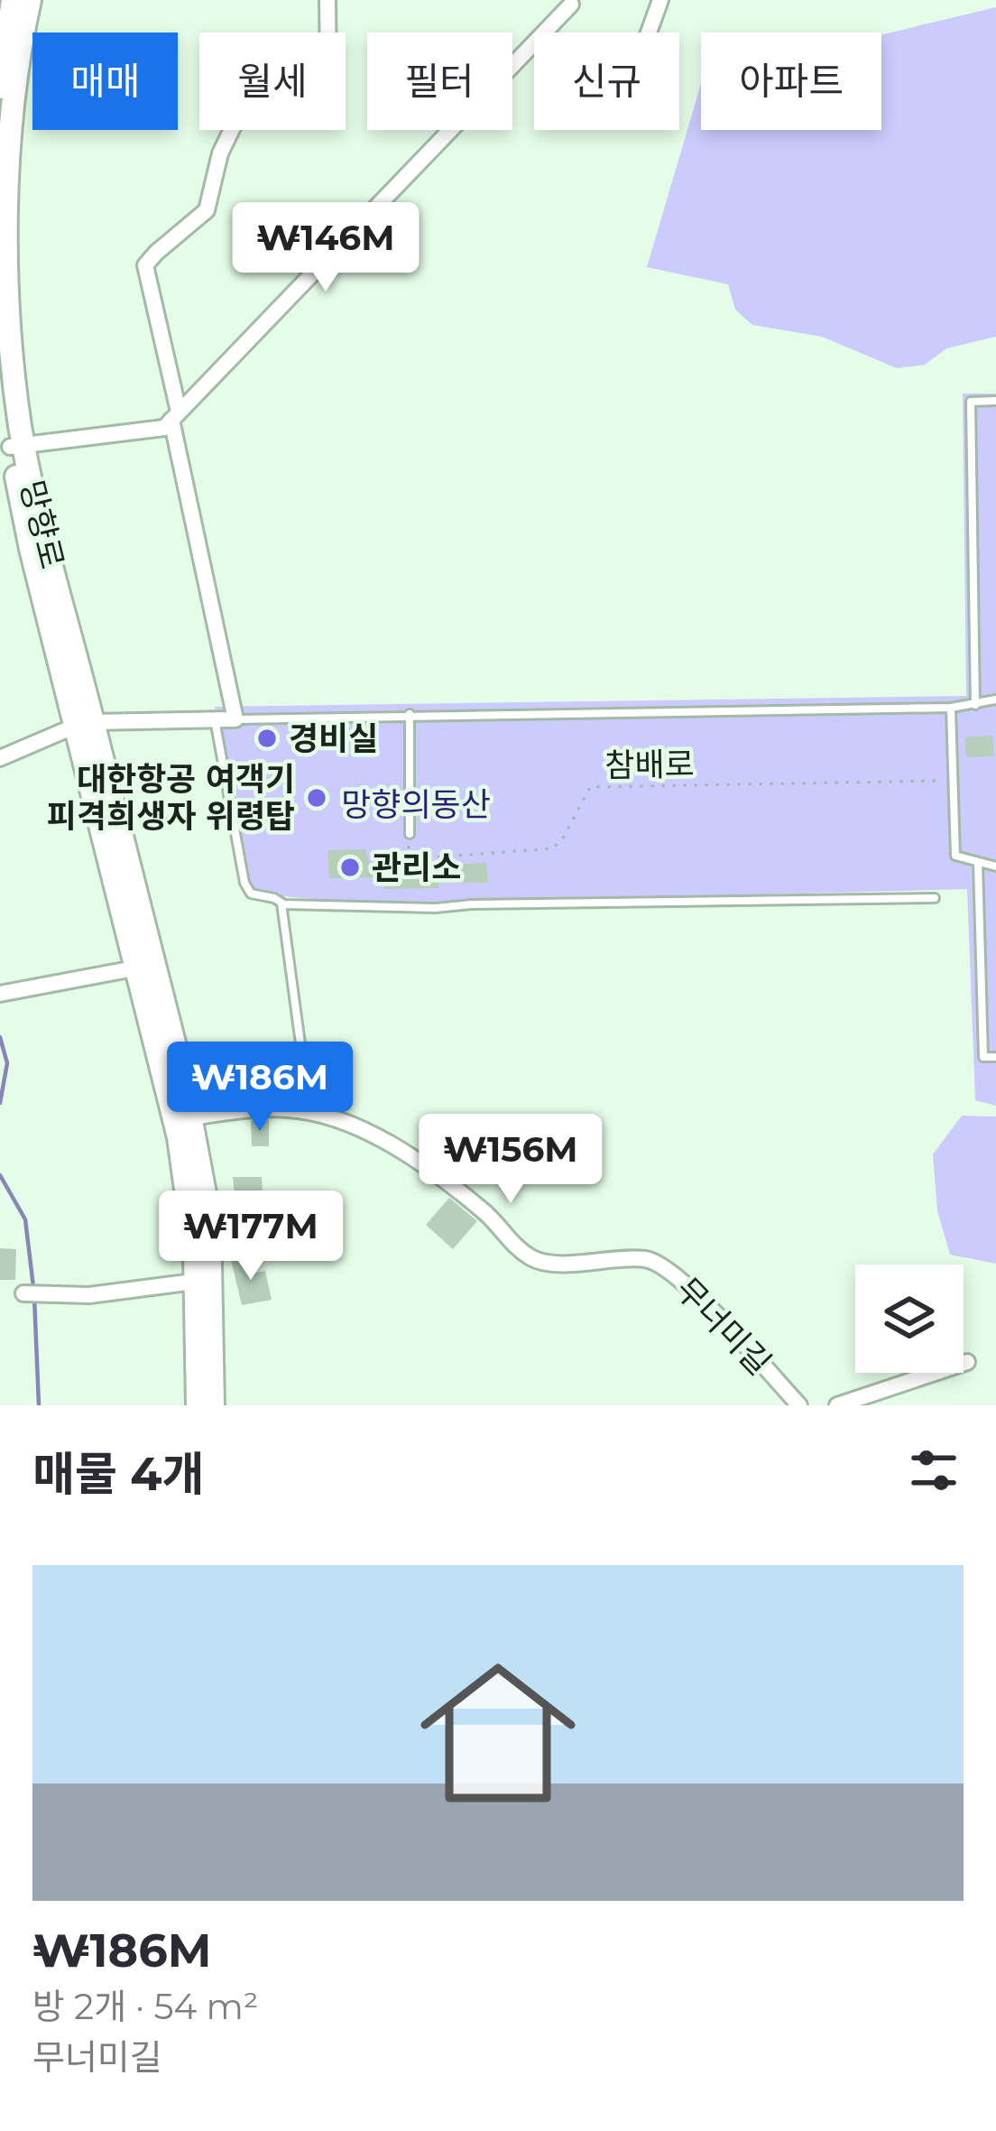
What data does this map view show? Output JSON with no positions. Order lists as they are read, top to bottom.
{
  "streets": {
    "main road": ["망향로"],
    "street": ["무너미길"],
    "path": ["참배로"]
  },
  "crossings": [
    ["망향로", "무너미길"]
  ],
  "parks": ["망향의동산"],
  "places": ["경비실", "대한항공 여객기 피격희생자 위령탑", "관리소"],
  "page": {
    "chip": [
      "매매",
      "월세",
      "필터",
      "신규",
      "아파트"
    ],
    "price": [
      "₩146M",
      "₩186M",
      "₩156M",
      "₩177M"
    ],
    "heading": "매물 4개",
    "list": [
      {
        "name": "₩186M",
        "note": "방 2개 · 54 m² · 무너미길"
      }
    ]
  }
}
